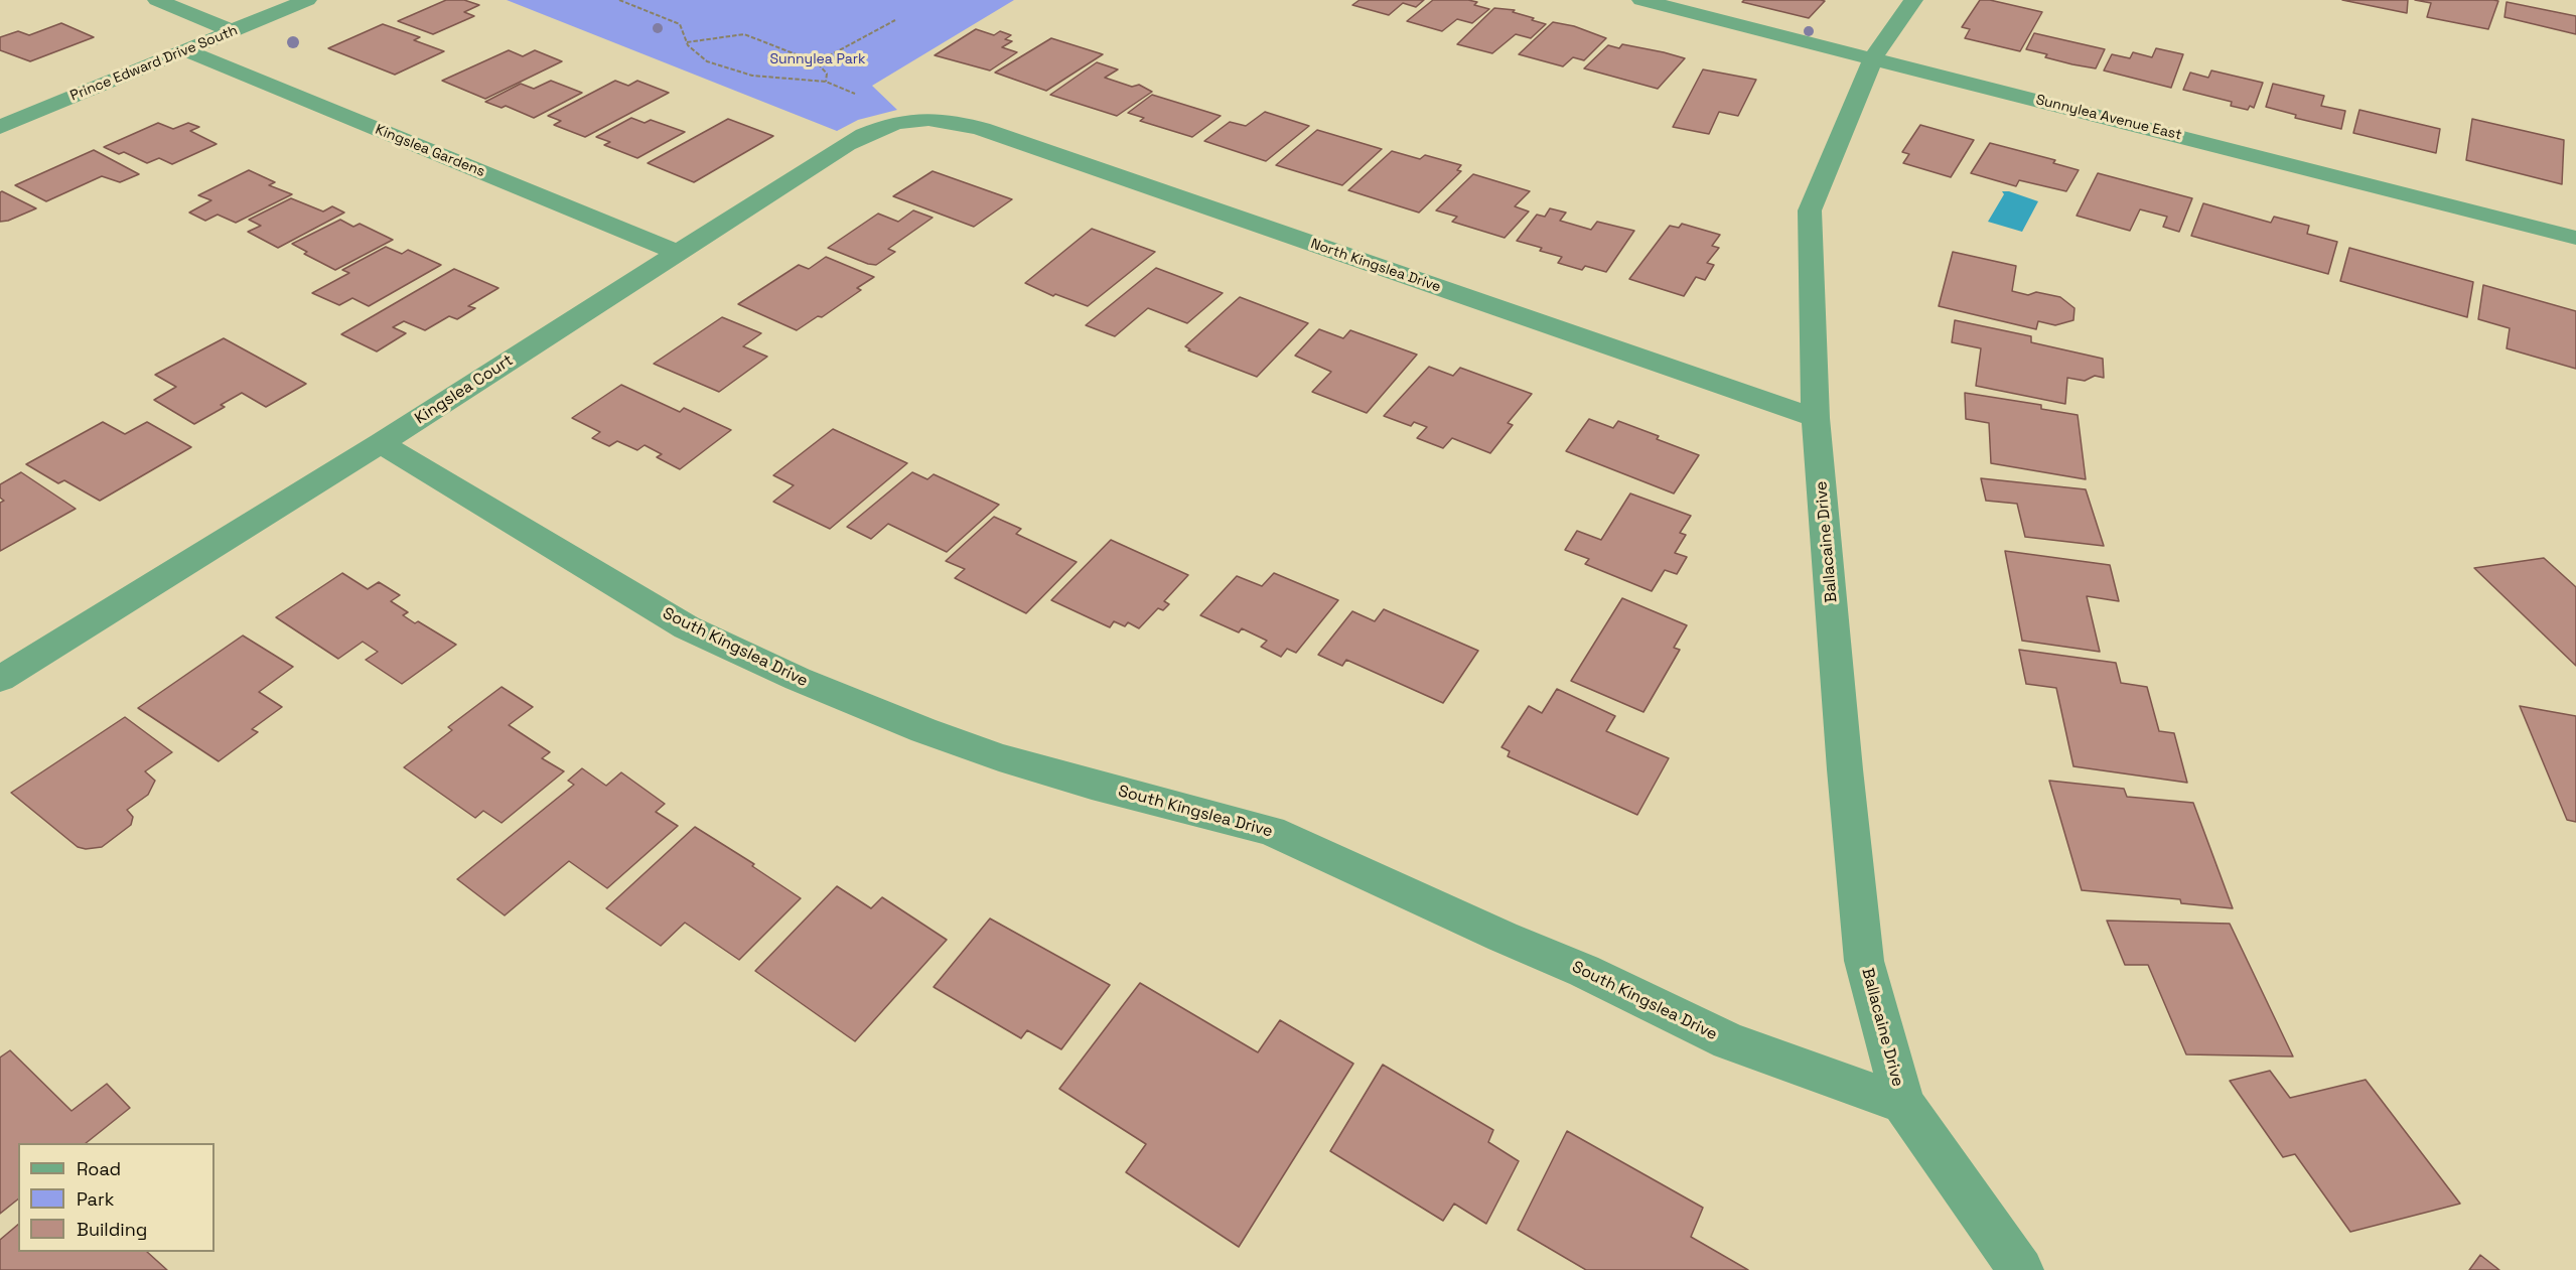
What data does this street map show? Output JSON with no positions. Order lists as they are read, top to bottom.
{
  "streets": {
    "street": [
      "Prince Edward Drive South",
      "Sunnylea Avenue East",
      "Kingslea Gardens",
      "North Kingslea Drive",
      "Kingslea Court",
      "Ballacaine Drive",
      "South Kingslea Drive"
    ]
  },
  "crossings": [
    ["Prince Edward Drive South", "Kingslea Gardens"],
    ["Sunnylea Avenue East", "Ballacaine Drive"],
    ["Kingslea Gardens", "Kingslea Court"],
    ["North Kingslea Drive", "Kingslea Court"],
    ["North Kingslea Drive", "Ballacaine Drive"],
    ["Kingslea Court", "South Kingslea Drive"],
    ["Ballacaine Drive", "South Kingslea Drive"]
  ],
  "parks": ["Sunnylea Park"],
  "legend": ["Road", "Park", "Building"]
}
